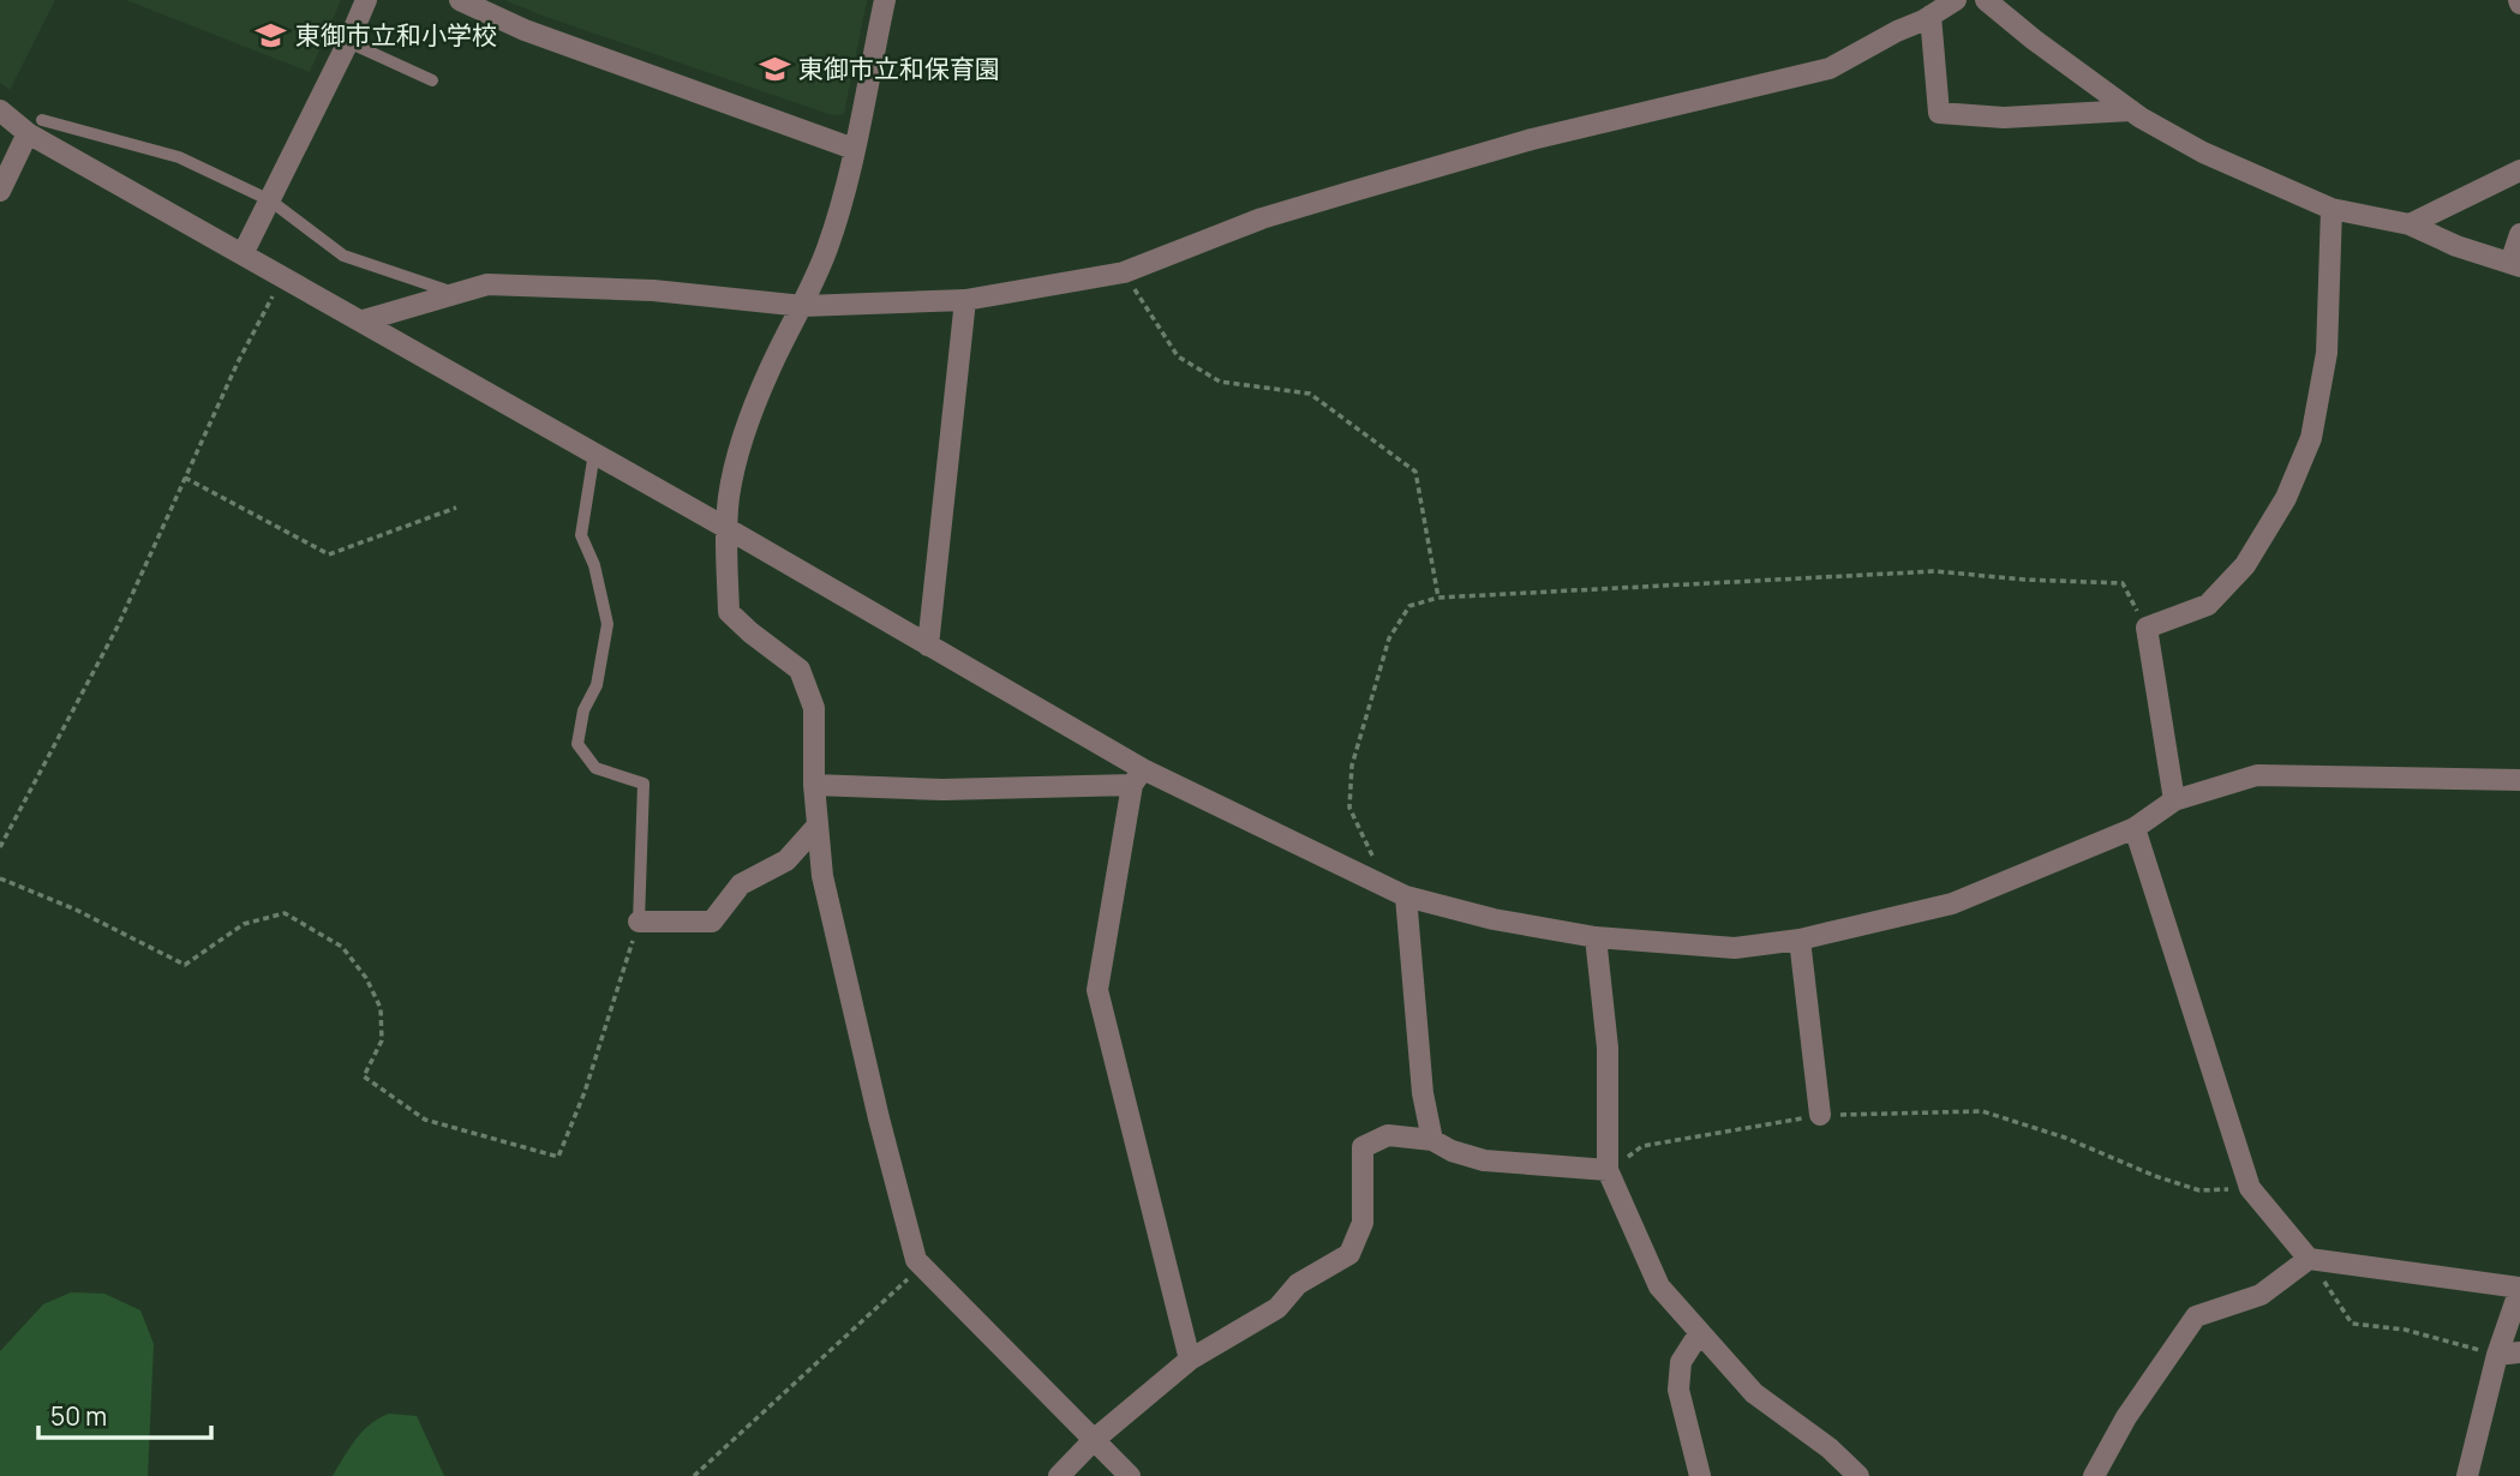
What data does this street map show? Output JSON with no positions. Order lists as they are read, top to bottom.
{
  "places": {
    "school or university": ["東御市立和小学校", "東御市立和保育園"]
  },
  "scale_bar": "50 m"
}
